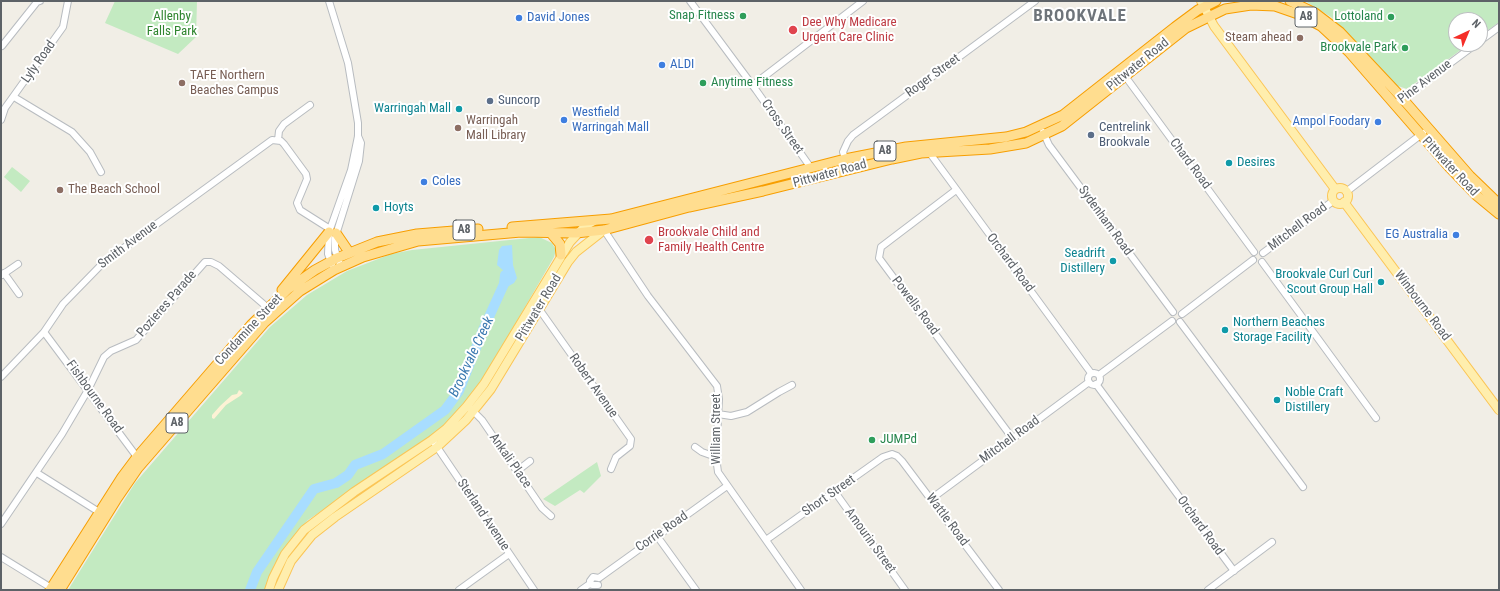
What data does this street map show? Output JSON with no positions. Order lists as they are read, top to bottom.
{
  "streets": {
    "highway": [
      "A8",
      "Pittwater Road",
      "Cross Street",
      "Condamine Street"
    ],
    "main road": ["Winbourne Road"],
    "street": [
      "Lyly Road",
      "Roger Street",
      "Pine Avenue",
      "Chard Road",
      "Sydenham Road",
      "Mitchell Road",
      "Smith Avenue",
      "Orchard Road",
      "Pozieres Parade",
      "Powells Road",
      "Robert Avenue",
      "Fishbourne Road",
      "William Street",
      "Ankali Place",
      "Short Street",
      "Sterland Avenue",
      "Wattle Road",
      "Corrie Road",
      "Amourin Street"
    ]
  },
  "crossings": [
    ["Pittwater Road", "Roger Street"],
    ["Pittwater Road", "Pine Avenue"],
    ["Pittwater Road", "Cross Street"],
    ["Pittwater Road", "Chard Road"],
    ["Pittwater Road", "Sydenham Road"],
    ["Pittwater Road", "Orchard Road"],
    ["Pittwater Road", "Condamine Street"],
    ["Pittwater Road", "Robert Avenue"],
    ["Pittwater Road", "William Street"],
    ["Pittwater Road", "Ankali Place"],
    ["Pittwater Road", "Sterland Avenue"],
    ["Chard Road", "Mitchell Road"],
    ["Mitchell Road", "Orchard Road"],
    ["Mitchell Road", "Powells Road"],
    ["Mitchell Road", "Winbourne Road"],
    ["Mitchell Road", "Wattle Road"],
    ["Smith Avenue", "Fishbourne Road"],
    ["Orchard Road", "Powells Road"],
    ["Pozieres Parade", "Condamine Street"],
    ["Pozieres Parade", "Fishbourne Road"],
    ["Condamine Street", "Fishbourne Road"],
    ["Condamine Street", "William Street"],
    ["William Street", "Short Street"],
    ["William Street", "Corrie Road"],
    ["Short Street", "Wattle Road"],
    ["Short Street", "Amourin Street"]
  ],
  "districts": ["BROOKVALE"],
  "water": ["Brookvale Creek"],
  "parks": ["Allenby Falls Park"],
  "places": [
    "Snap Fitness",
    "Lottoland",
    "David Jones",
    "Dee Why Medicare Urgent Care Clinic",
    "Steam ahead",
    "Brookvale Park",
    "ALDI",
    "TAFE Northern Beaches Campus",
    "Anytime Fitness",
    "Suncorp",
    "Warringah Mall",
    "Westfield Warringah Mall",
    "Ampol Foodary",
    "Warringah Mall Library",
    "Centrelink Brookvale",
    "Desires",
    "Coles",
    "The Beach School",
    "Hoyts",
    "EG Australia",
    "Brookvale Child and Family Health Centre",
    "Seadrift Distillery",
    "Brookvale Curl Curl Scout Group Hall",
    "Northern Beaches Storage Facility",
    "Noble Craft Distillery",
    "JUMPd"
  ],
  "north": "top right"
}
